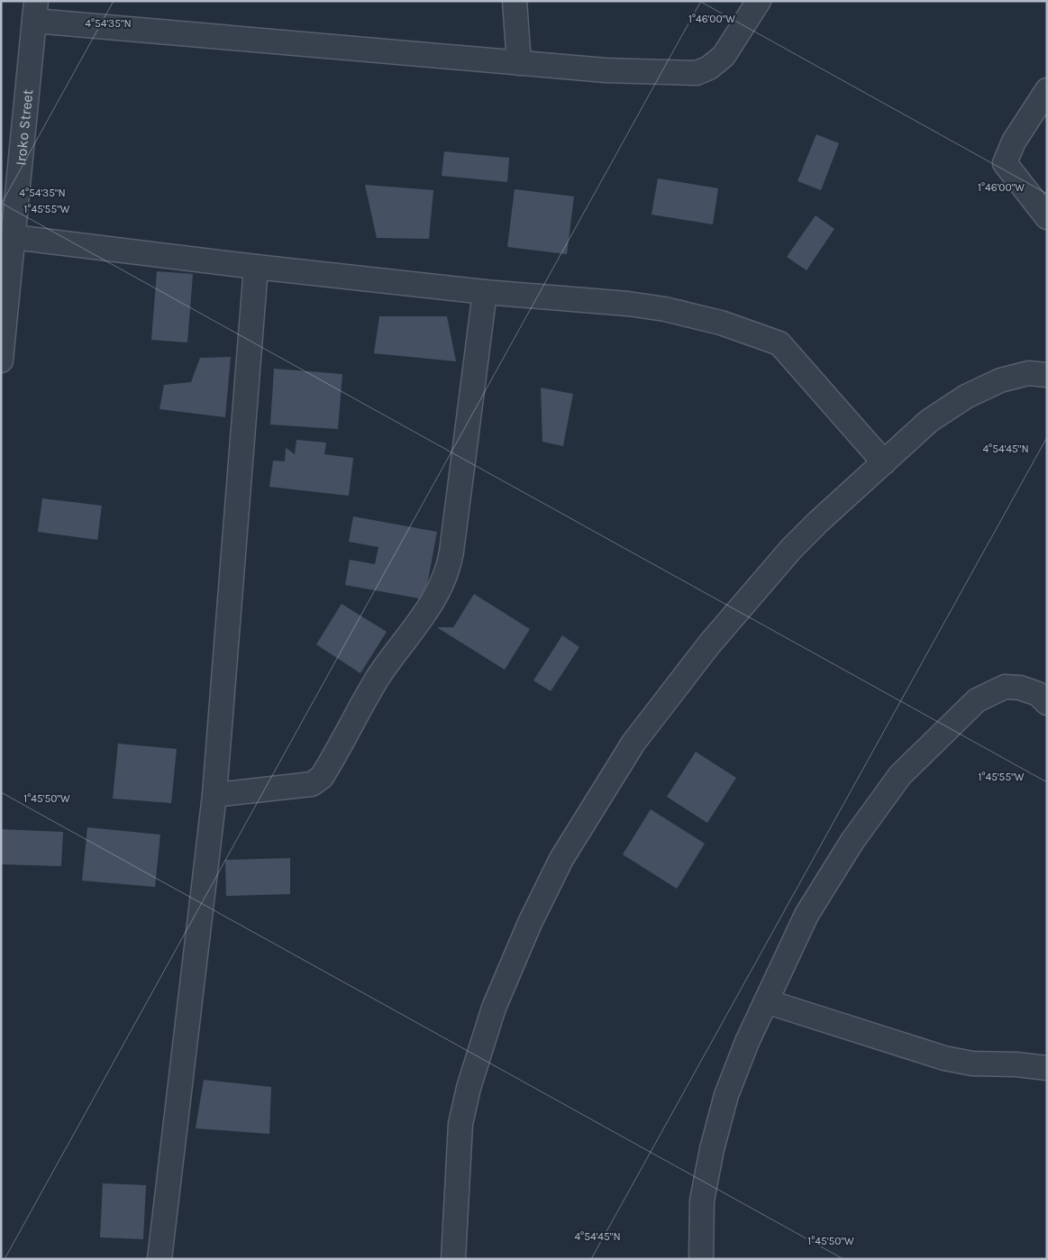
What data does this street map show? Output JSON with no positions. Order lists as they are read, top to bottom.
{
  "streets": {
    "street": ["Iroko Street"]
  },
  "coordinates": [
    "1°46'00\"W",
    "4°54'35\"N",
    "1°45'55\"W",
    "4°54'45\"N",
    "1°45'50\"W"
  ]
}
